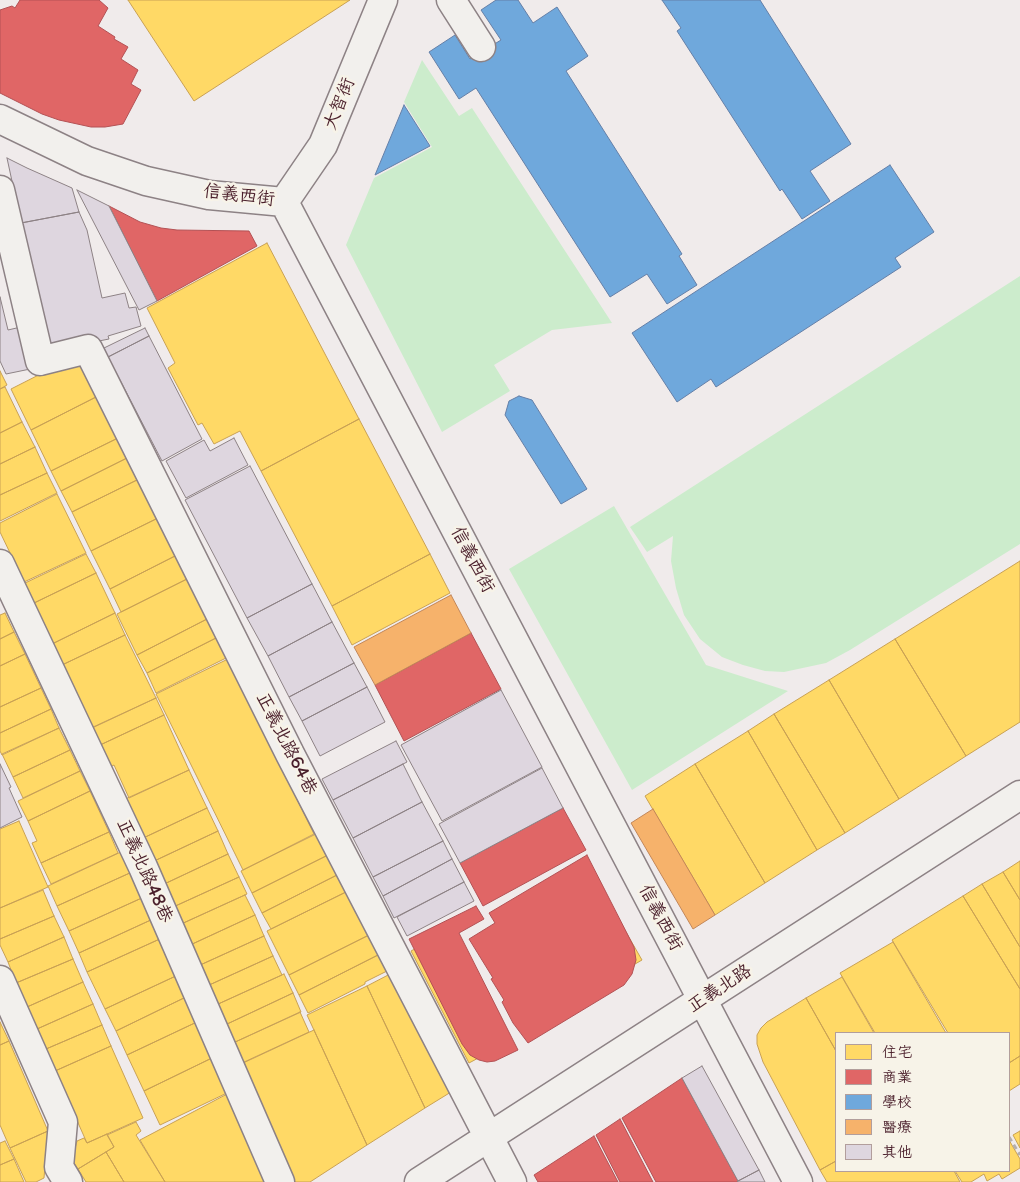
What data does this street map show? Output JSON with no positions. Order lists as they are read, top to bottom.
{
  "streets": {
    "street": [
      "大智街",
      "信義西街",
      "正義北路64巷",
      "正義北路48巷",
      "正義北路"
    ]
  },
  "crossings": [
    ["大智街", "信義西街"],
    ["信義西街", "正義北路"],
    ["正義北路64巷", "正義北路"]
  ],
  "legend": [
    "住宅",
    "商業",
    "學校",
    "醫療",
    "其他"
  ]
}
